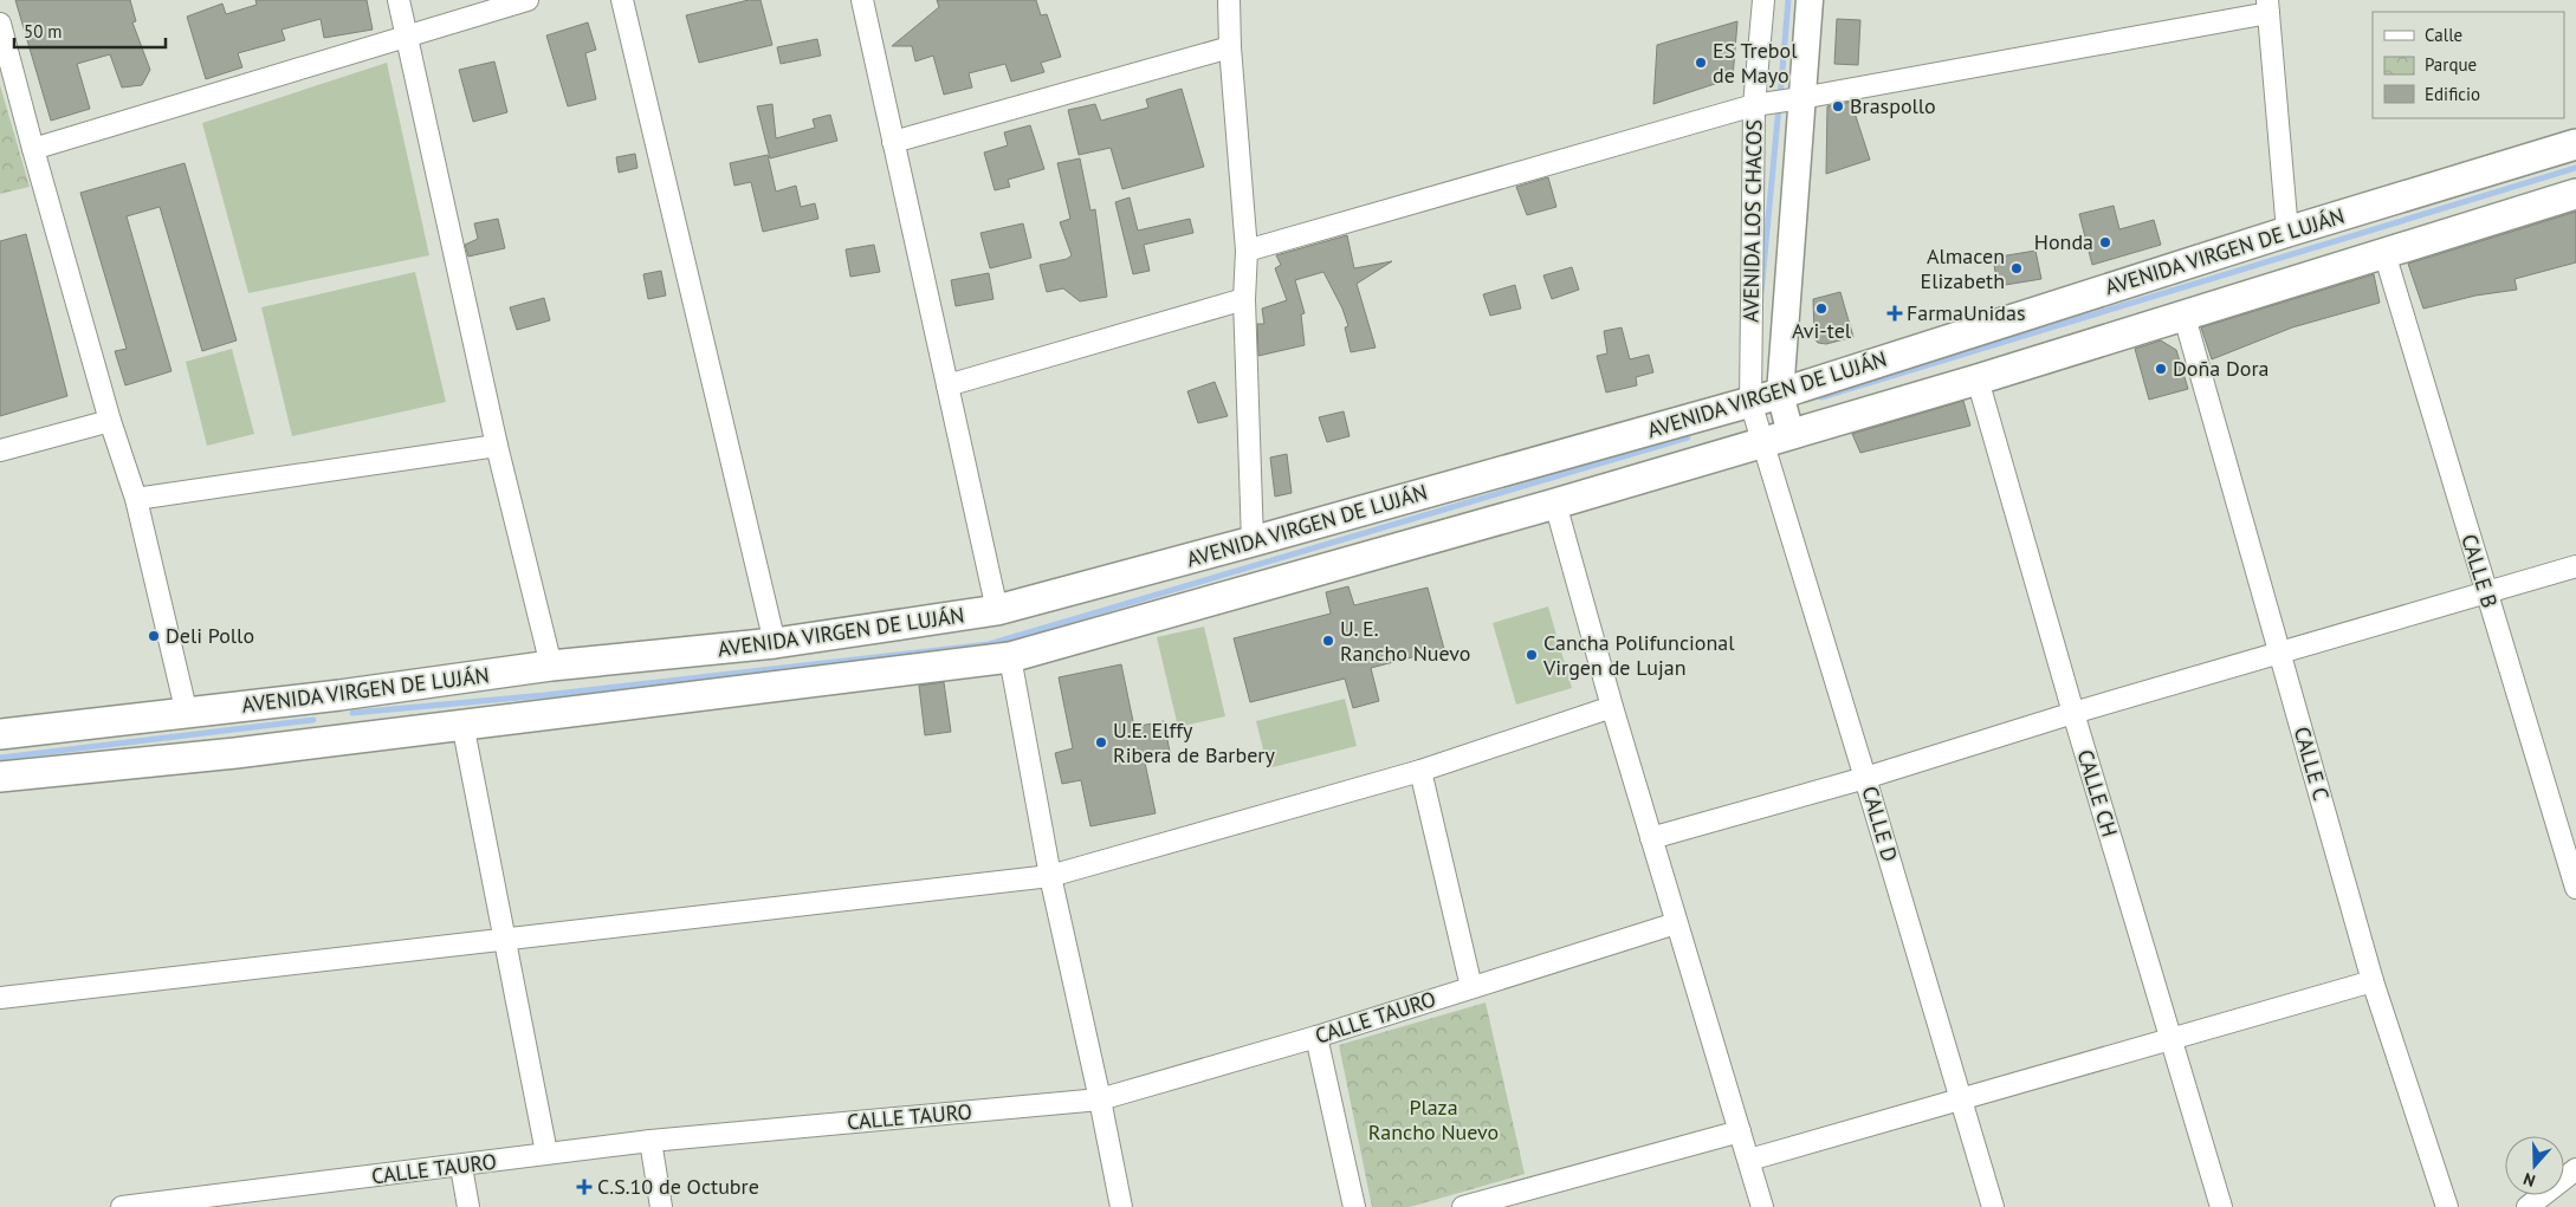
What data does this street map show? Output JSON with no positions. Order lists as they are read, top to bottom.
{
  "streets": {
    "main road": ["AVENIDA VIRGEN DE LUJÁN"],
    "street": [
      "AVENIDA LOS CHACOS",
      "CALLE B",
      "CALLE C",
      "CALLE CH",
      "CALLE D",
      "CALLE TAURO"
    ]
  },
  "crossings": [
    ["AVENIDA LOS CHACOS", "AVENIDA VIRGEN DE LUJÁN"],
    ["AVENIDA LOS CHACOS", "CALLE D"],
    ["AVENIDA VIRGEN DE LUJÁN", "CALLE B"],
    ["AVENIDA VIRGEN DE LUJÁN", "CALLE C"],
    ["AVENIDA VIRGEN DE LUJÁN", "CALLE CH"],
    ["AVENIDA VIRGEN DE LUJÁN", "CALLE D"]
  ],
  "parks": ["Plaza Rancho Nuevo"],
  "places": {
    "other": [
      "ES Trebol de Mayo",
      "Braspollo",
      "Honda",
      "Almacen Elizabeth",
      "Avi-tel",
      "Doña Dora",
      "Deli Pollo",
      "U. E. Rancho Nuevo",
      "Cancha Polifuncional Virgen de Lujan",
      "U.E. Elffy Ribera de Barbery"
    ],
    "health": ["FarmaUnidas", "C.S.10 de Octubre"]
  },
  "legend": ["Calle", "Parque", "Edificio"],
  "scale_bar": "50 m",
  "north": "bottom"
}
